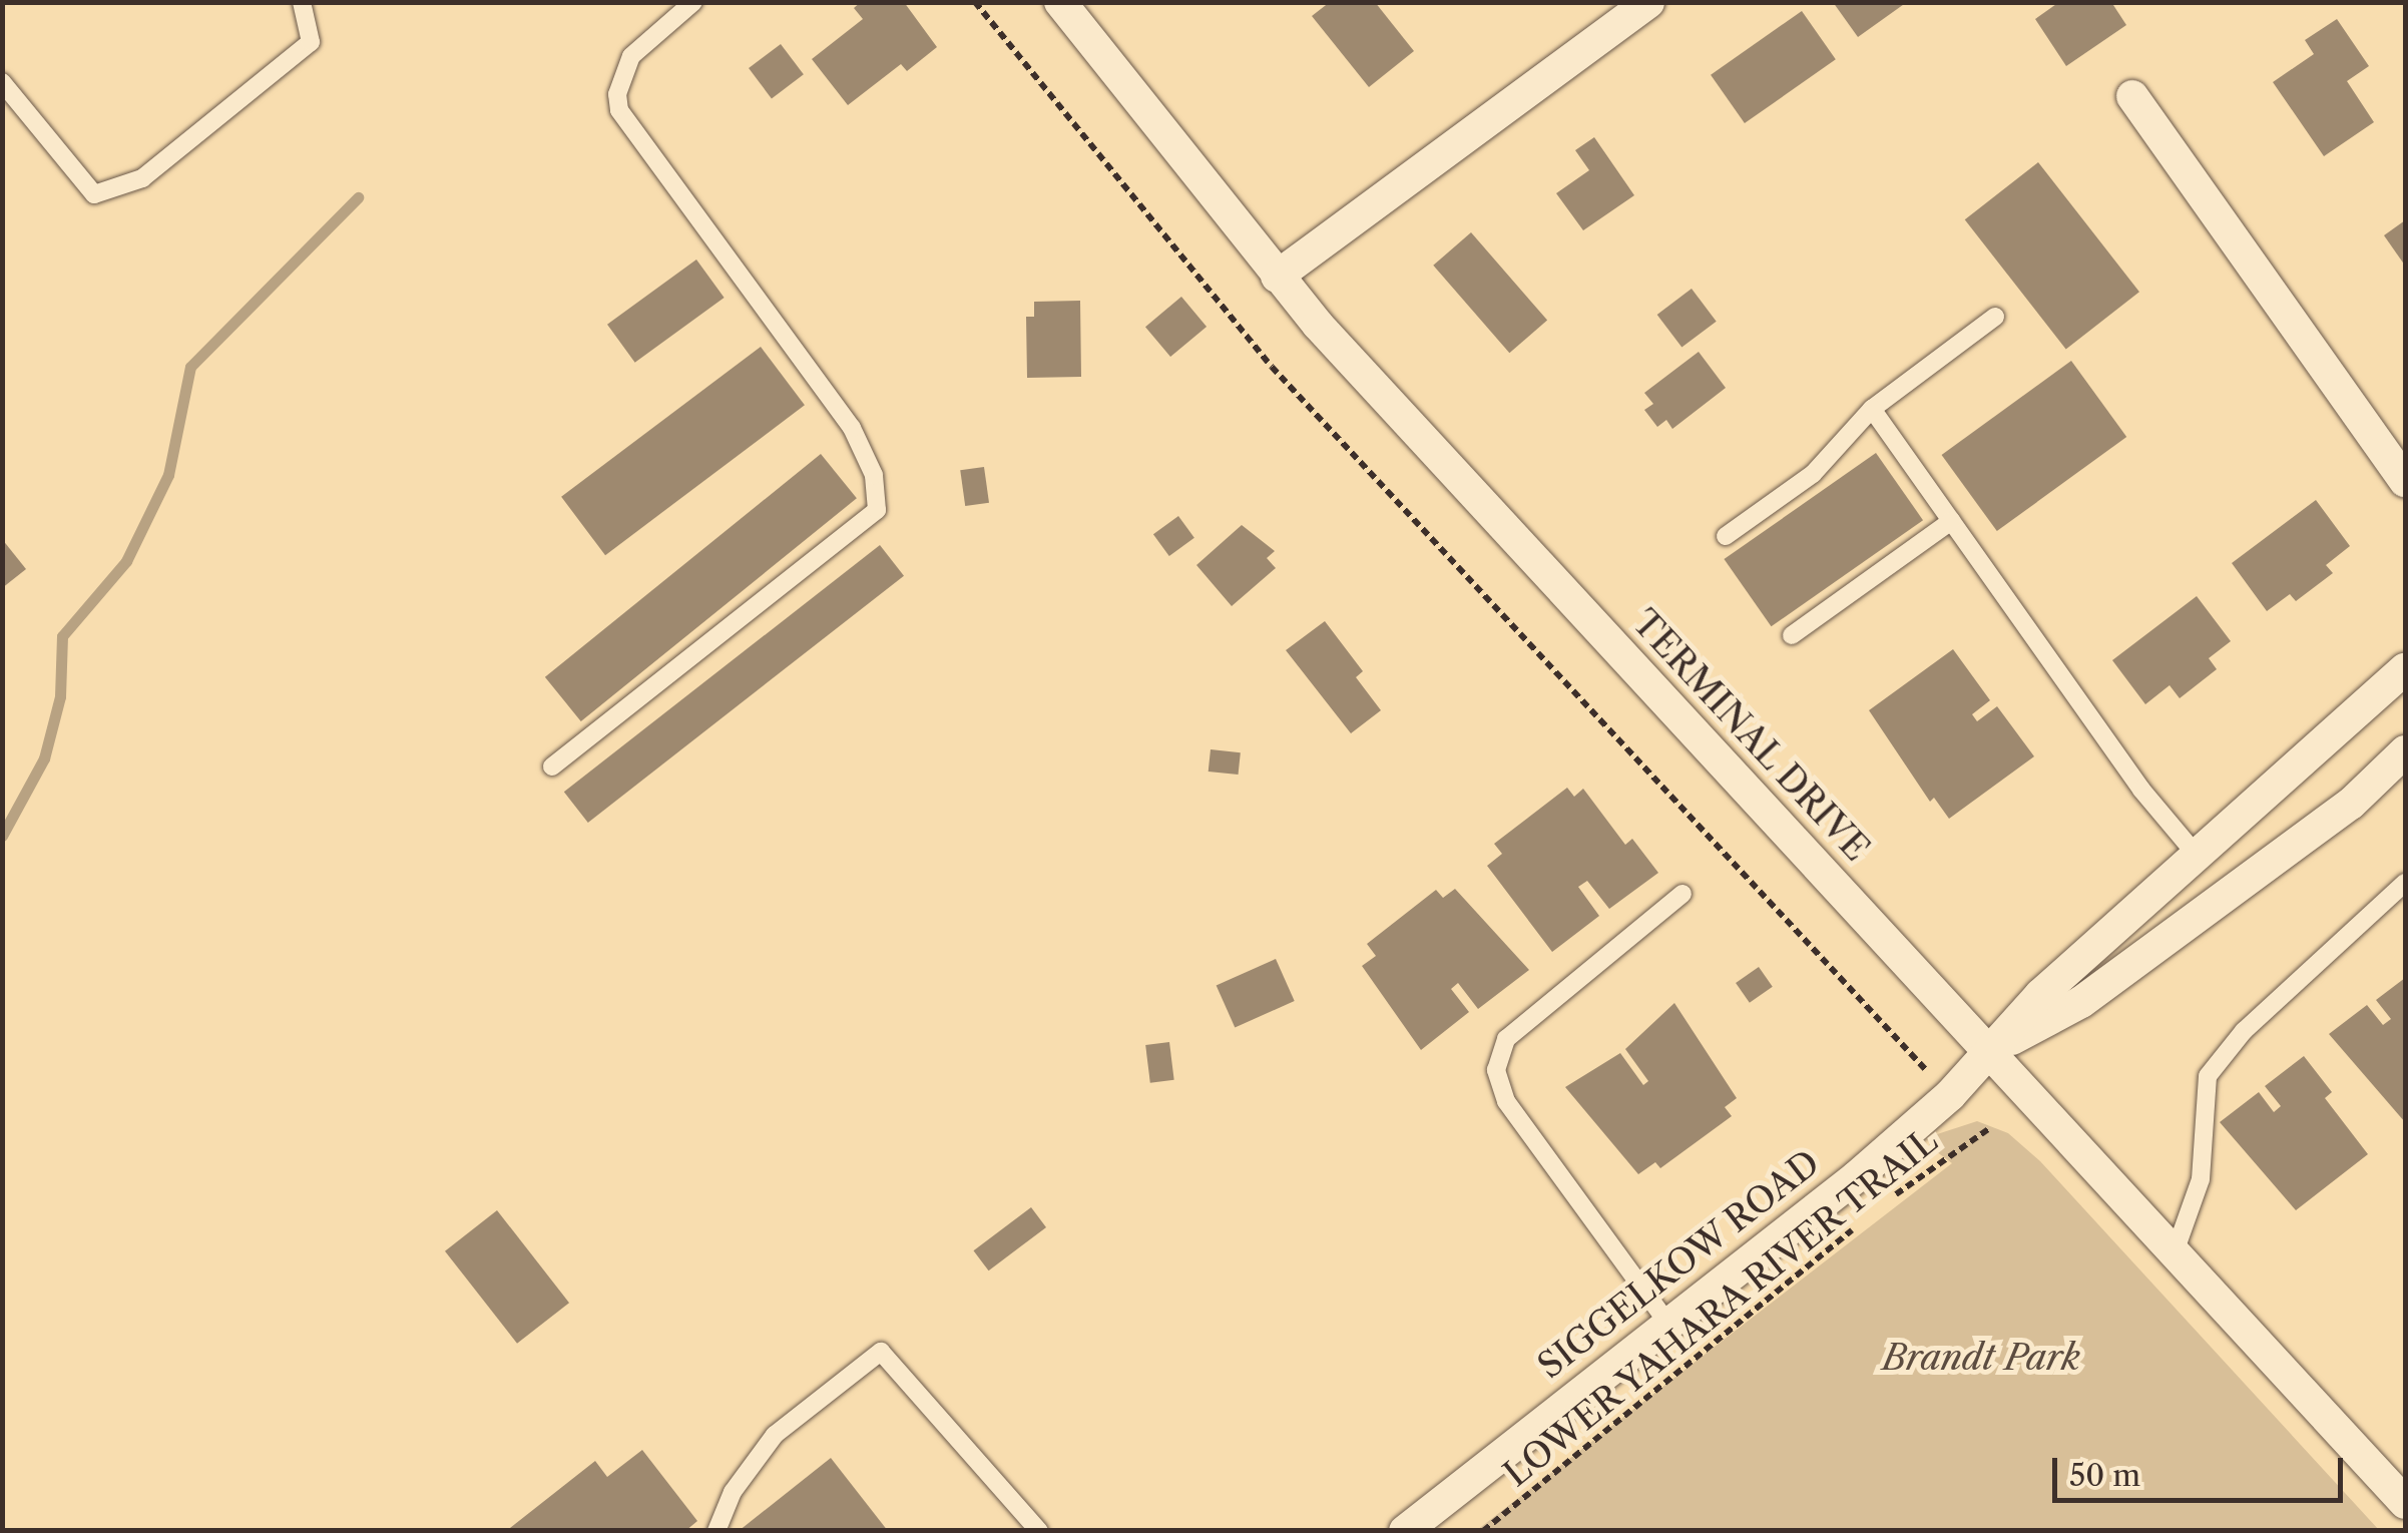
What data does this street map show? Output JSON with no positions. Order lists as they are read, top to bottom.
{
  "streets": {
    "street": ["TERMINAL DRIVE", "SIGGELKOW ROAD"],
    "path": ["LOWER YAHARA RIVER TRAIL"]
  },
  "crossings": [
    ["TERMINAL DRIVE", "SIGGELKOW ROAD"]
  ],
  "parks": ["Brandt Park"],
  "scale_bar": "50 m"
}
